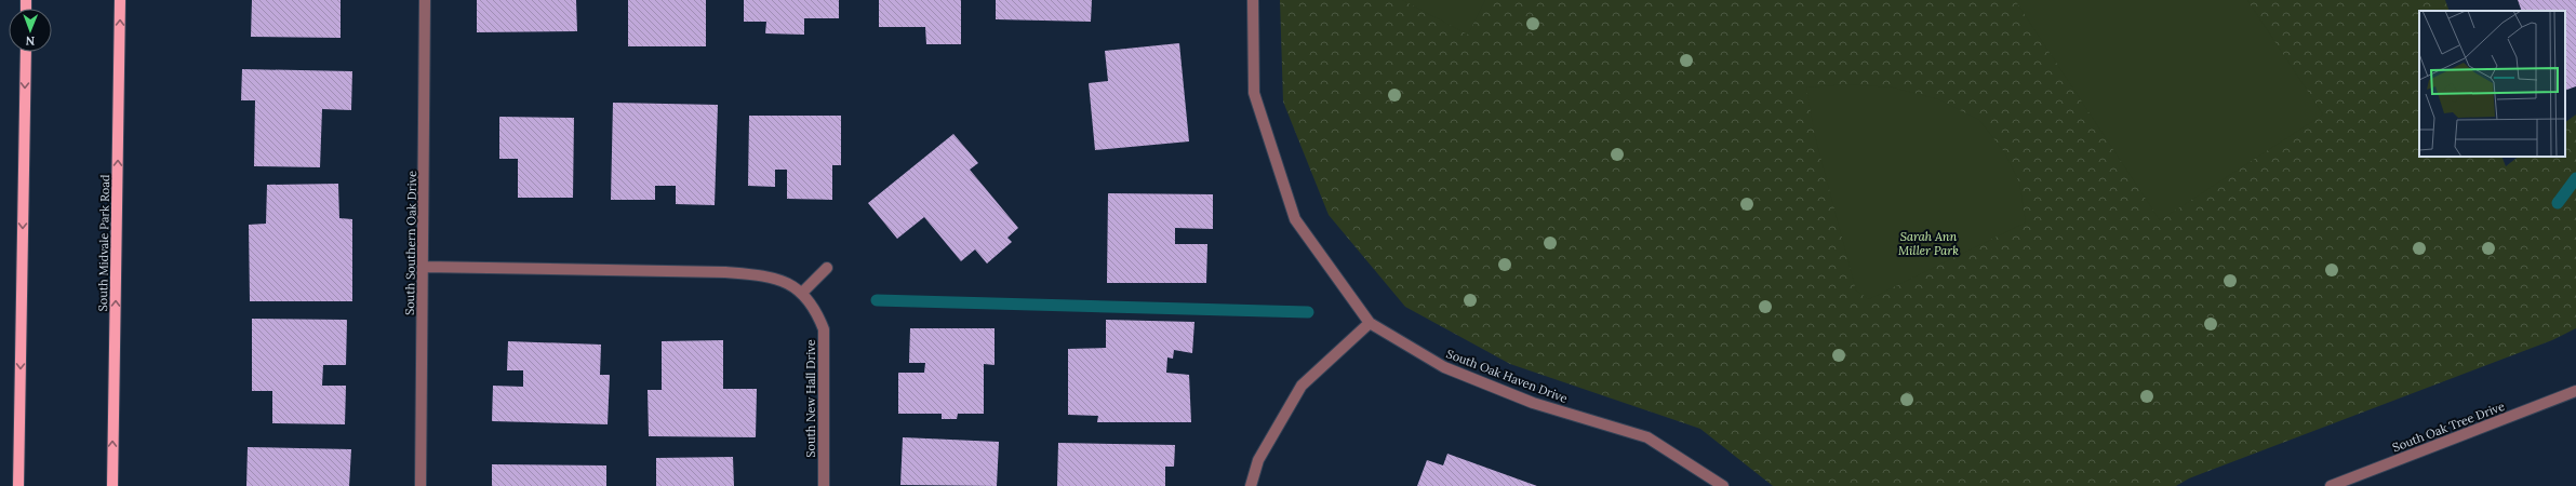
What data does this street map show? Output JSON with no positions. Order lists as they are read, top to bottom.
{
  "streets": {
    "main road": ["South Midvale Park Road"],
    "street": [
      "South Southern Oak Drive",
      "South Oak Haven Drive",
      "South New Hall Drive",
      "South Oak Tree Drive"
    ]
  },
  "crossings": [
    ["South Southern Oak Drive", "South New Hall Drive"]
  ],
  "parks": ["Sarah Ann Miller Park"],
  "north": "bottom"
}
